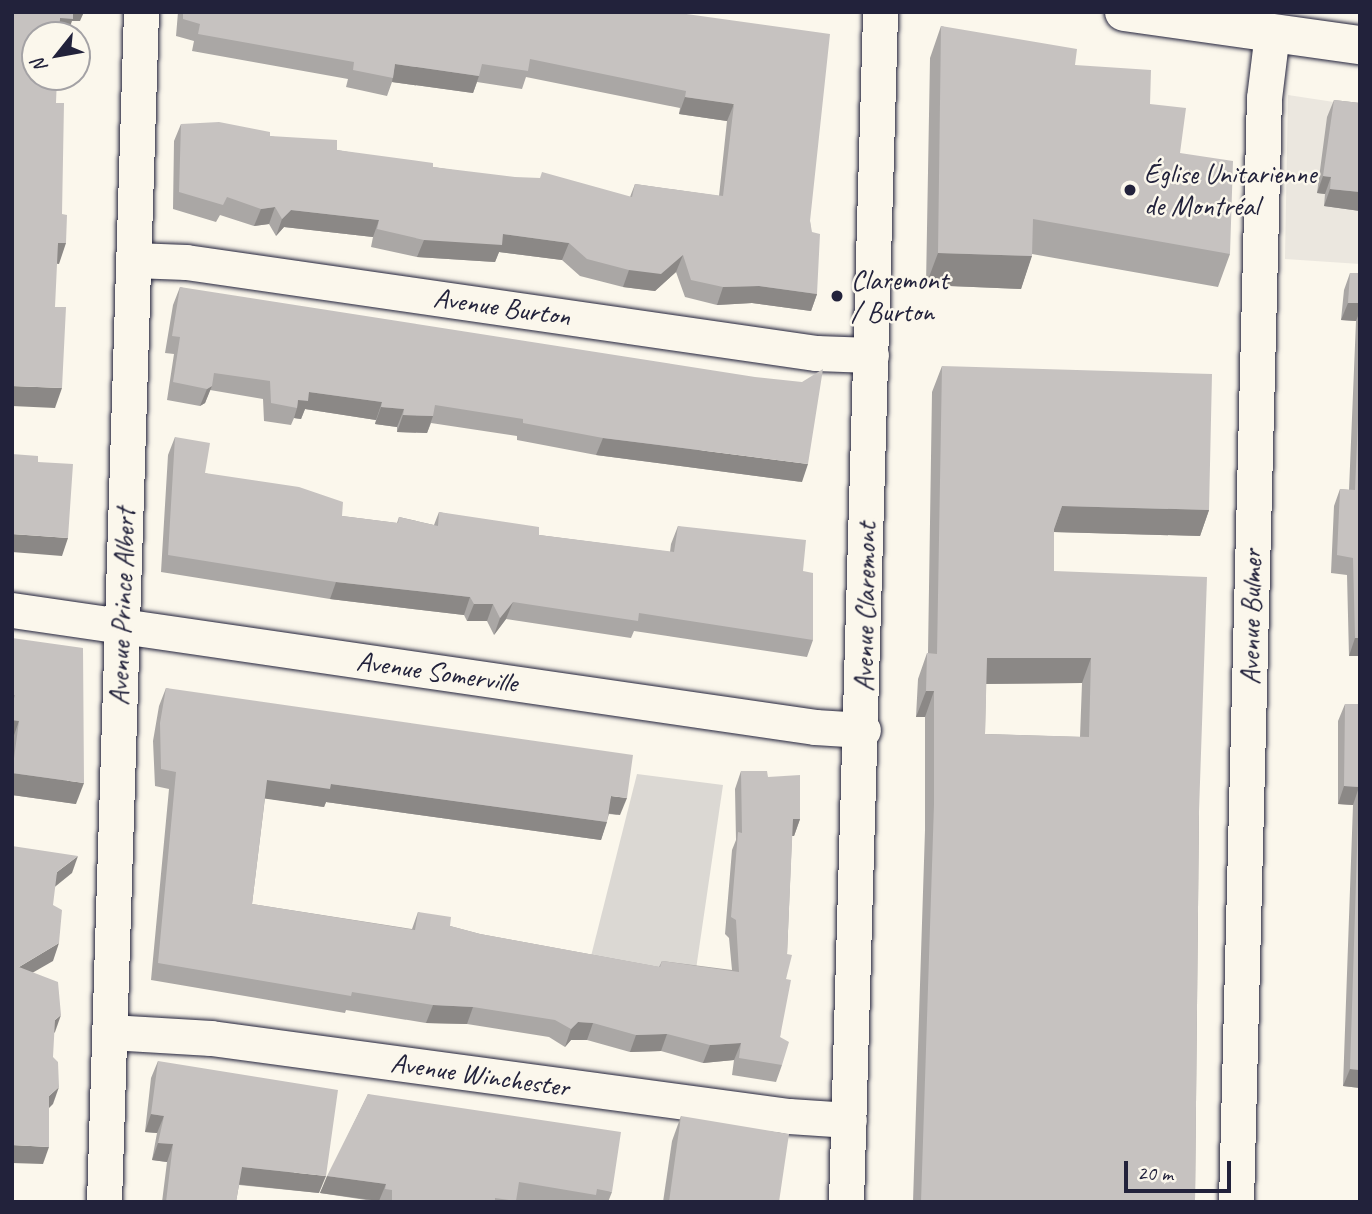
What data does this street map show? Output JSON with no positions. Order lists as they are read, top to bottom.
{
  "streets": {
    "street": [
      "Avenue Burton",
      "Avenue Prince Albert",
      "Avenue Claremont",
      "Avenue Bulmer",
      "Avenue Somerville",
      "Avenue Winchester"
    ]
  },
  "crossings": [
    ["Avenue Burton", "Avenue Prince Albert"],
    ["Avenue Burton", "Avenue Claremont"],
    ["Avenue Prince Albert", "Avenue Somerville"],
    ["Avenue Prince Albert", "Avenue Winchester"],
    ["Avenue Claremont", "Avenue Somerville"],
    ["Avenue Claremont", "Avenue Winchester"]
  ],
  "places": ["Église Unitarienne de Montréal", "Claremont / Burton"],
  "scale_bar": "20 m",
  "north": "bottom left"
}
